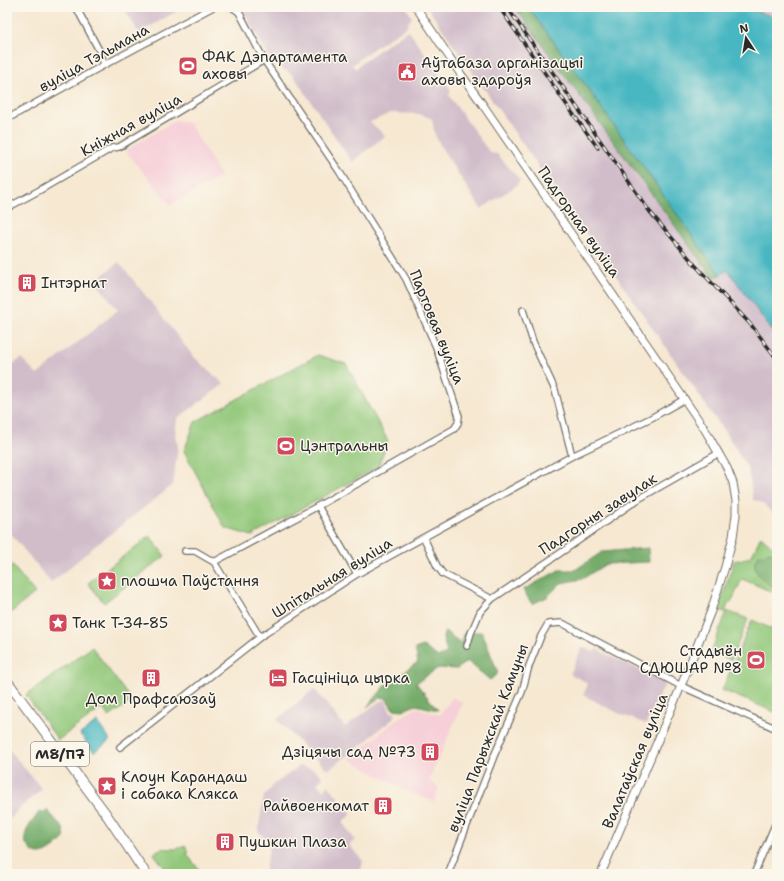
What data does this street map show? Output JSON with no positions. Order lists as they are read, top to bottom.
{
  "streets": {
    "main road": ["М8/П7"],
    "street": [
      "вуліца Тэльмана",
      "Кніжная вуліца",
      "Падгорная вуліца",
      "Партовая вуліца",
      "Падгорны завулак",
      "Шпітальная вуліца",
      "вуліца Парыжскай Камуны",
      "Валатаўская вуліца"
    ]
  },
  "crossings": [
    ["Кніжная вуліца", "Партовая вуліца"],
    ["Падгорная вуліца", "Падгорны завулак"],
    ["Падгорная вуліца", "Шпітальная вуліца"],
    ["Падгорная вуліца", "Валатаўская вуліца"],
    ["Падгорны завулак", "Валатаўская вуліца"],
    ["вуліца Парыжскай Камуны", "Валатаўская вуліца"]
  ],
  "places": {
    "sports": ["ФАК Дэпартамента аховы", "Цэнтральны", "Стадыён СДЮШАР №8"],
    "public building": ["Аўтабаза арганізацыі аховы здароўя"],
    "building": [
      "Інтэрнат",
      "Дом Прафсаюзаў",
      "Дзіцячы сад №73",
      "Райвоенкомат",
      "Пушкин Плаза"
    ],
    "place": ["плошча Паўстання", "Танк Т-34-85", "Клоун Карандаш і сабака Клякса"],
    "hotel": ["Гасцініца цырка"]
  },
  "north": "top"
}
